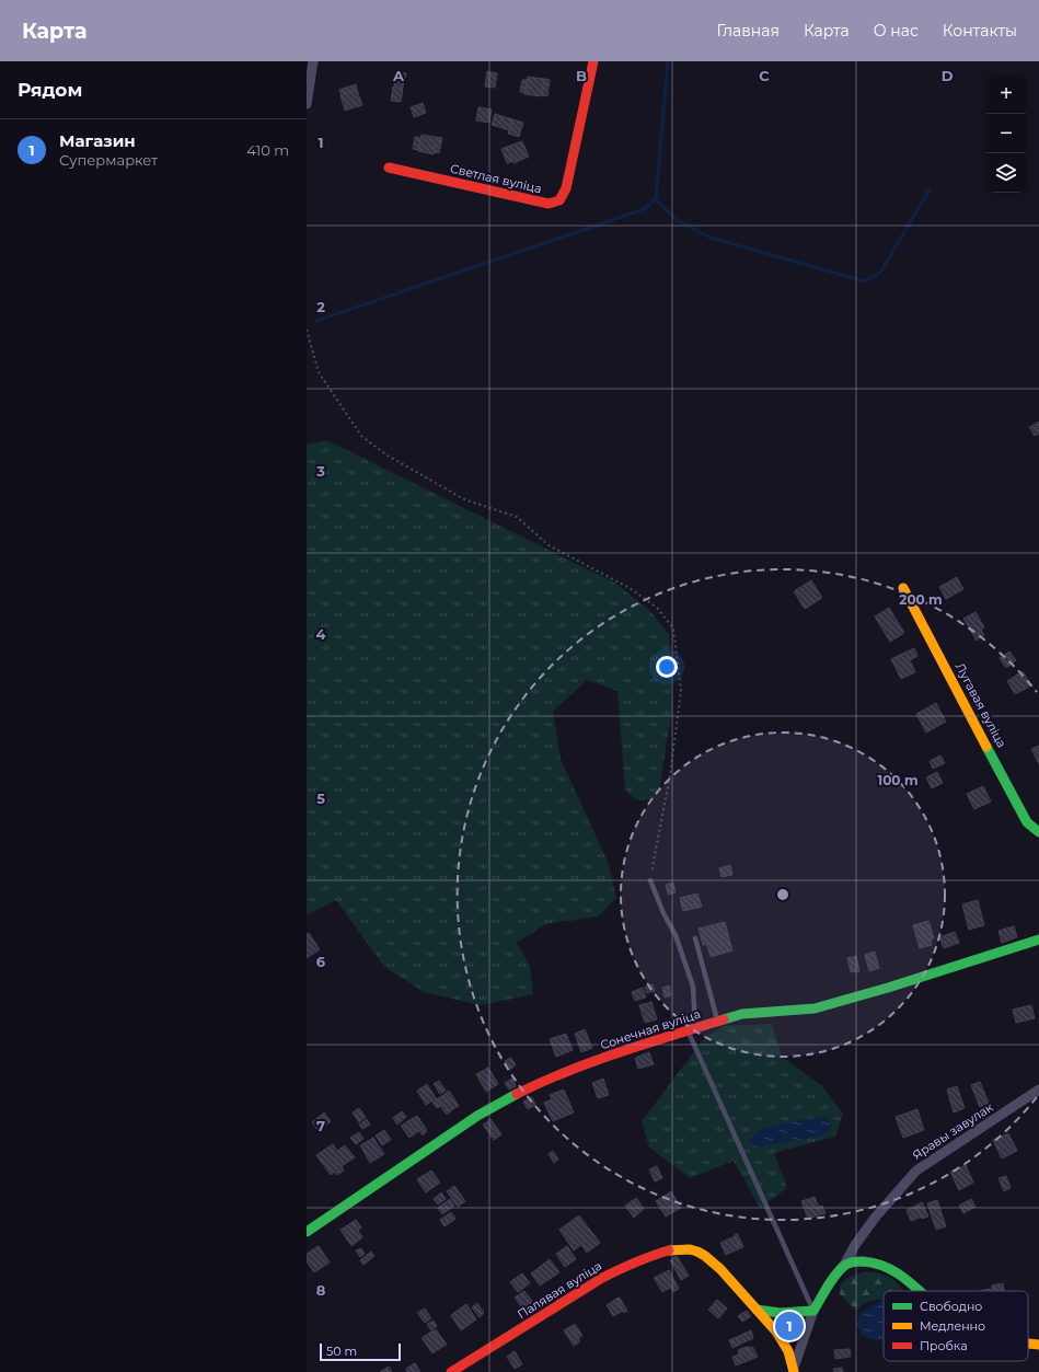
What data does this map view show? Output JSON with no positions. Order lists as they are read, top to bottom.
{
  "streets": {
    "street": [
      "Светлая вуліца",
      "Лугавая вуліца",
      "Сонечная вуліца",
      "Яравы завулак",
      "Палявая вуліца"
    ]
  },
  "legend": ["Свободно", "Медленно", "Пробка"],
  "scale_bar": "50 m",
  "page": {
    "header": "Карта",
    "nav": [
      "Главная",
      "Карта",
      "О нас",
      "Контакты"
    ],
    "heading": "Рядом",
    "map_buttons": ["+", "−"],
    "list": [
      {
        "mark": "1",
        "name": "Магазин",
        "note": "Супермаркет",
        "value": "410 m"
      }
    ],
    "pins": "1",
    "scale": "50 m"
  },
  "grid": {
    "columns": [
      "A",
      "B",
      "C",
      "D"
    ],
    "rows": [
      "1",
      "2",
      "3",
      "4",
      "5",
      "6",
      "7",
      "8"
    ]
  },
  "rings": ["200 m", "100 m"]
}
